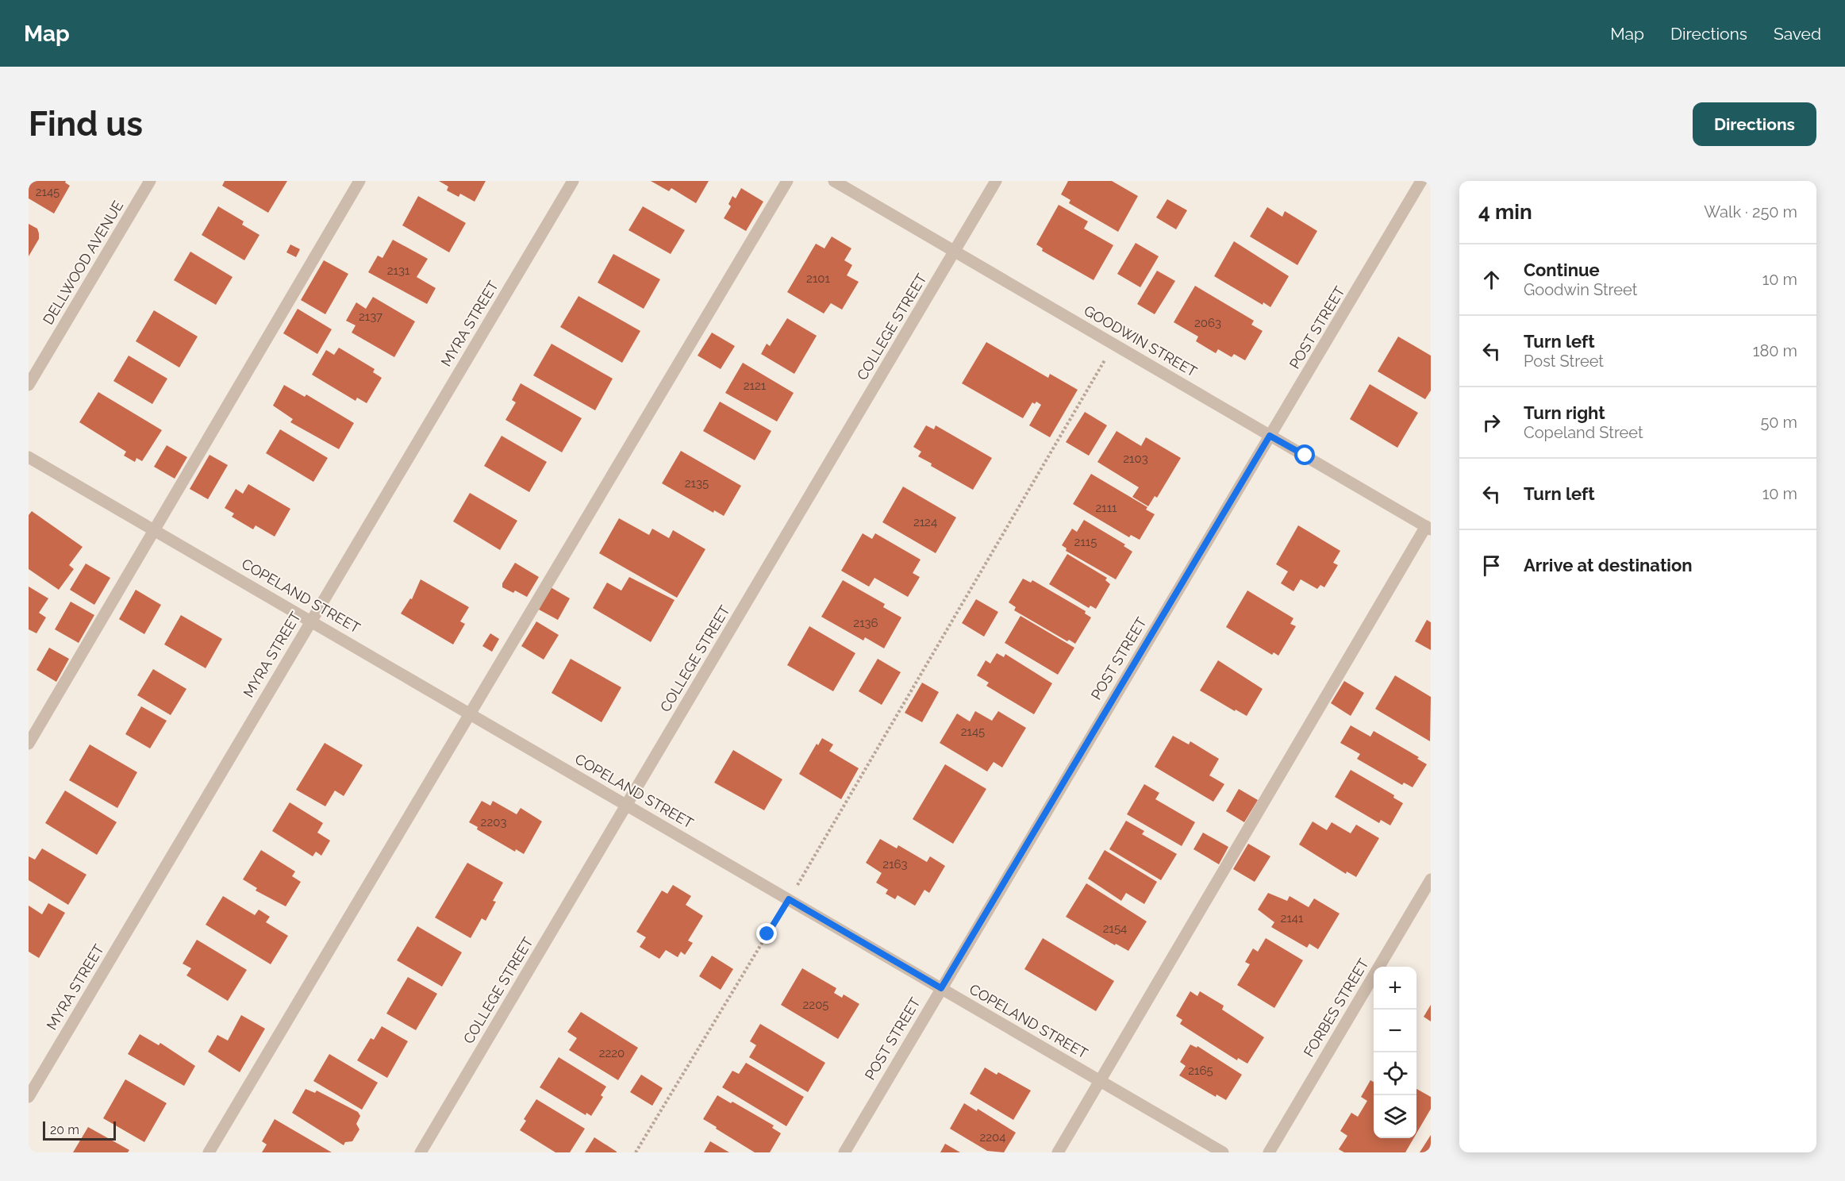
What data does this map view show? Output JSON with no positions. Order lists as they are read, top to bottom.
{
  "streets": {
    "street": [
      "DELLWOOD AVENUE",
      "MYRA STREET",
      "COLLEGE STREET",
      "POST STREET",
      "GOODWIN STREET",
      "COPELAND STREET",
      "FORBES STREET"
    ]
  },
  "crossings": [
    ["MYRA STREET", "COPELAND STREET"],
    ["COLLEGE STREET", "GOODWIN STREET"],
    ["COLLEGE STREET", "COPELAND STREET"],
    ["POST STREET", "GOODWIN STREET"],
    ["POST STREET", "COPELAND STREET"]
  ],
  "house_numbers": [
    "2145",
    "2131",
    "2101",
    "2137",
    "2063",
    "2121",
    "2103",
    "2135",
    "2111",
    "2124",
    "2115",
    "2136",
    "2145",
    "2203",
    "2163",
    "2141",
    "2154",
    "2205",
    "2220",
    "2165",
    "2204"
  ],
  "scale_bar": "20 m",
  "page": {
    "header": "Map",
    "nav": ["Map", "Directions", "Saved"],
    "buttons": "Directions",
    "title": "Find us",
    "heading": ["4 min", "Walk · 250 m"],
    "list": [
      ["Continue", "Goodwin Street", "10 m"],
      ["Turn left", "Post Street", "180 m"],
      ["Turn right", "Copeland Street", "50 m"],
      ["Turn left", "10 m"],
      "Arrive at destination"
    ],
    "map_buttons": ["+", "−"],
    "scale": "20 m"
  }
}
